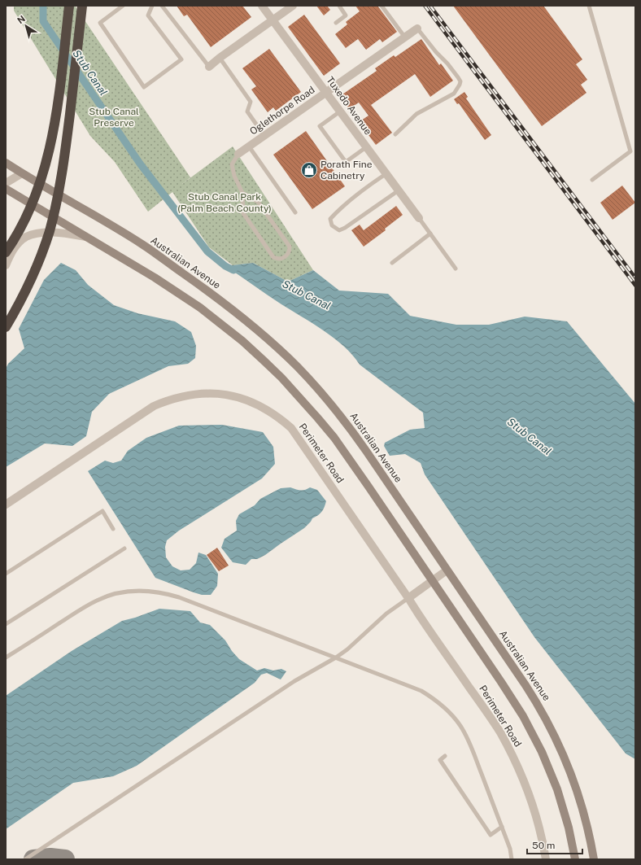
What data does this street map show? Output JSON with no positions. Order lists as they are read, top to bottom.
{
  "streets": {
    "main road": ["Australian Avenue"],
    "street": ["Tuxedo Avenue", "Oglethorpe Road", "Perimeter Road"]
  },
  "crossings": [
    ["Tuxedo Avenue", "Oglethorpe Road"]
  ],
  "water": ["Stub Canal"],
  "parks": ["Stub Canal Preserve", "Stub Canal Park (Palm Beach County)"],
  "places": {
    "shop": ["Porath Fine Cabinetry"]
  },
  "scale_bar": "50 m",
  "north": "top left"
}
